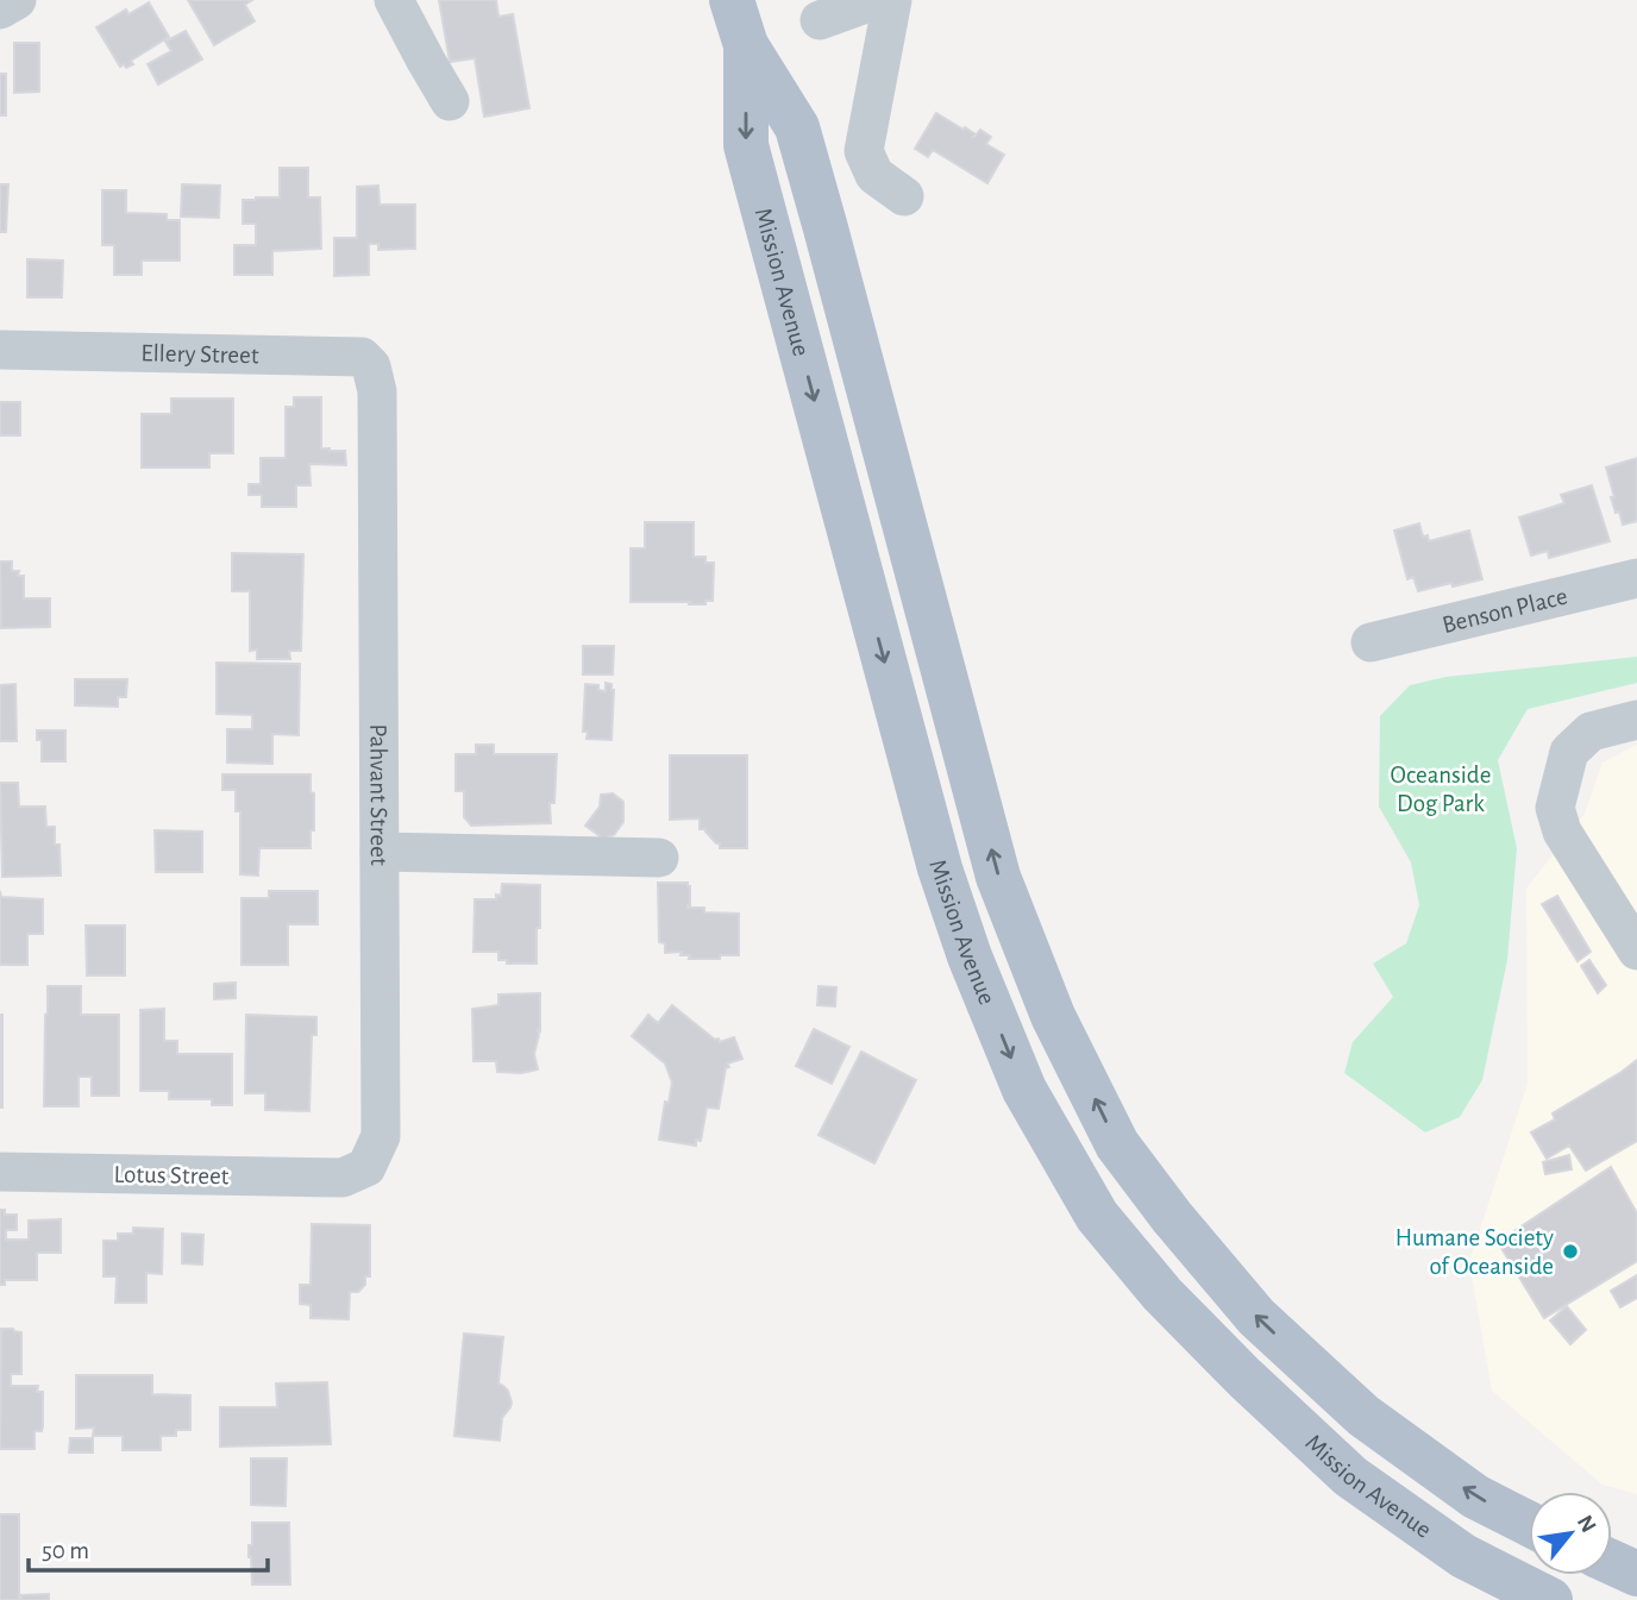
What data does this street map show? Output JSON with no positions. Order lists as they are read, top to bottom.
{
  "streets": {
    "main road": ["Mission Avenue"],
    "street": [
      "Ellery Street",
      "Benson Place",
      "Pahvant Street",
      "Lotus Street"
    ]
  },
  "crossings": [
    ["Ellery Street", "Pahvant Street"],
    ["Pahvant Street", "Lotus Street"]
  ],
  "parks": ["Oceanside Dog Park"],
  "places": ["Humane Society of Oceanside"],
  "scale_bar": "50 m",
  "north": "top right"
}
